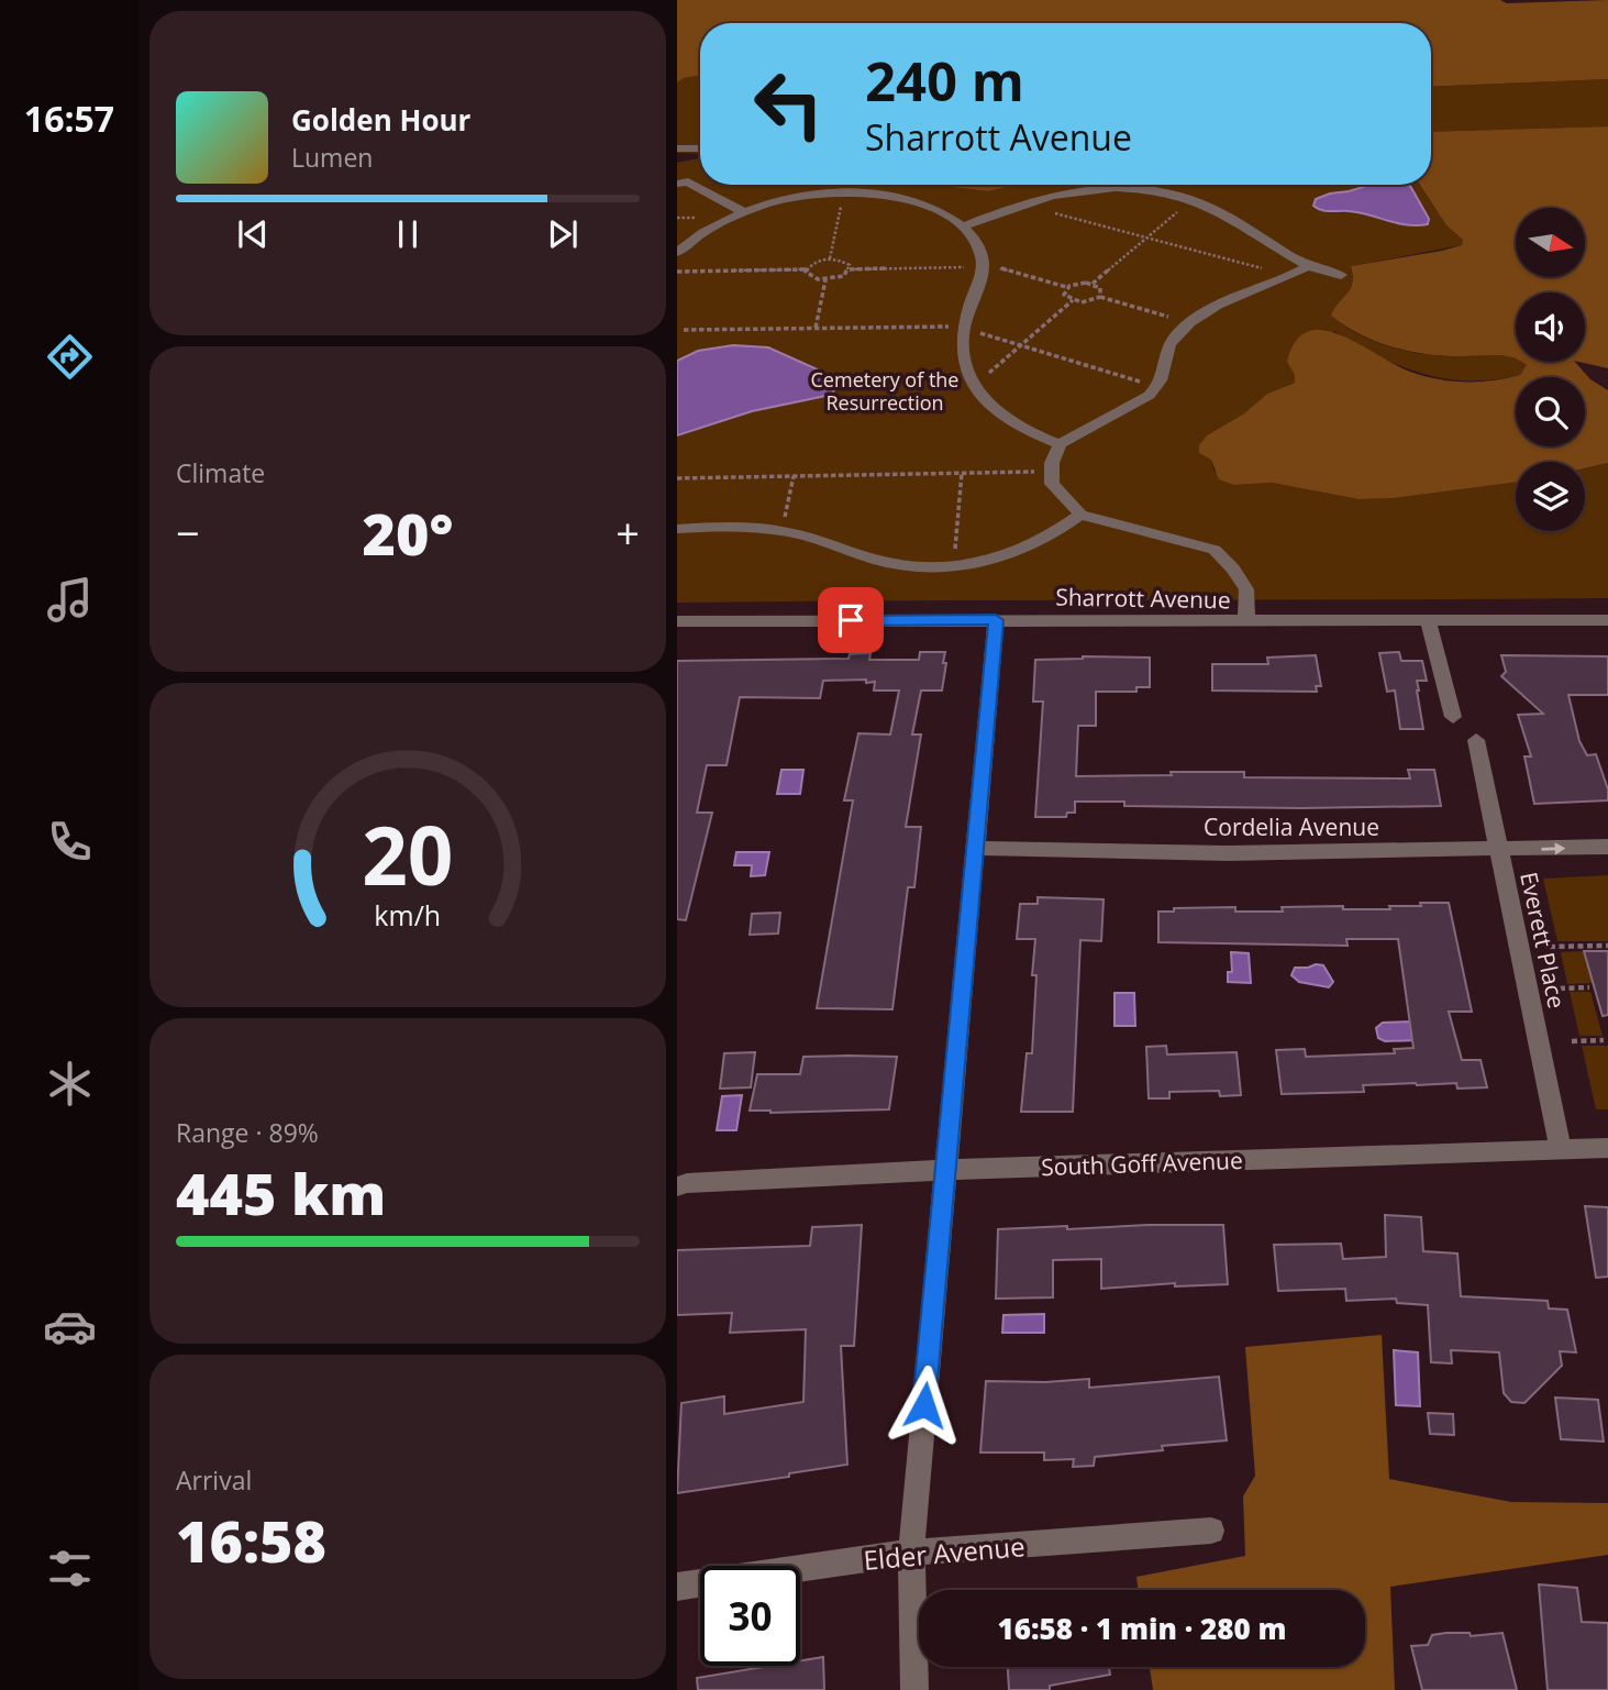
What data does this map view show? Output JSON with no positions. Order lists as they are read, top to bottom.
{
  "streets": {
    "street": [
      "Sharrott Avenue",
      "Cordelia Avenue",
      "Everett Place",
      "South Goff Avenue",
      "Elder Avenue"
    ]
  },
  "crossings": [
    ["Cordelia Avenue", "Everett Place"],
    ["Everett Place", "South Goff Avenue"]
  ],
  "parks": ["Cemetery of the Resurrection"],
  "north": "right",
  "page": {
    "tabs": "16:57",
    "turn": ["240 m", "Sharrott Avenue"],
    "song": ["Golden Hour", "Lumen"],
    "tile": [
      "Climate",
      ["Range · 89%", "445 km"],
      ["Arrival", "16:58"]
    ],
    "heat": ["−", "20°", "+"],
    "limit": "30",
    "trip": "16:58 · 1 min · 280 m",
    "gauge": ["20", "km/h"]
  }
}
